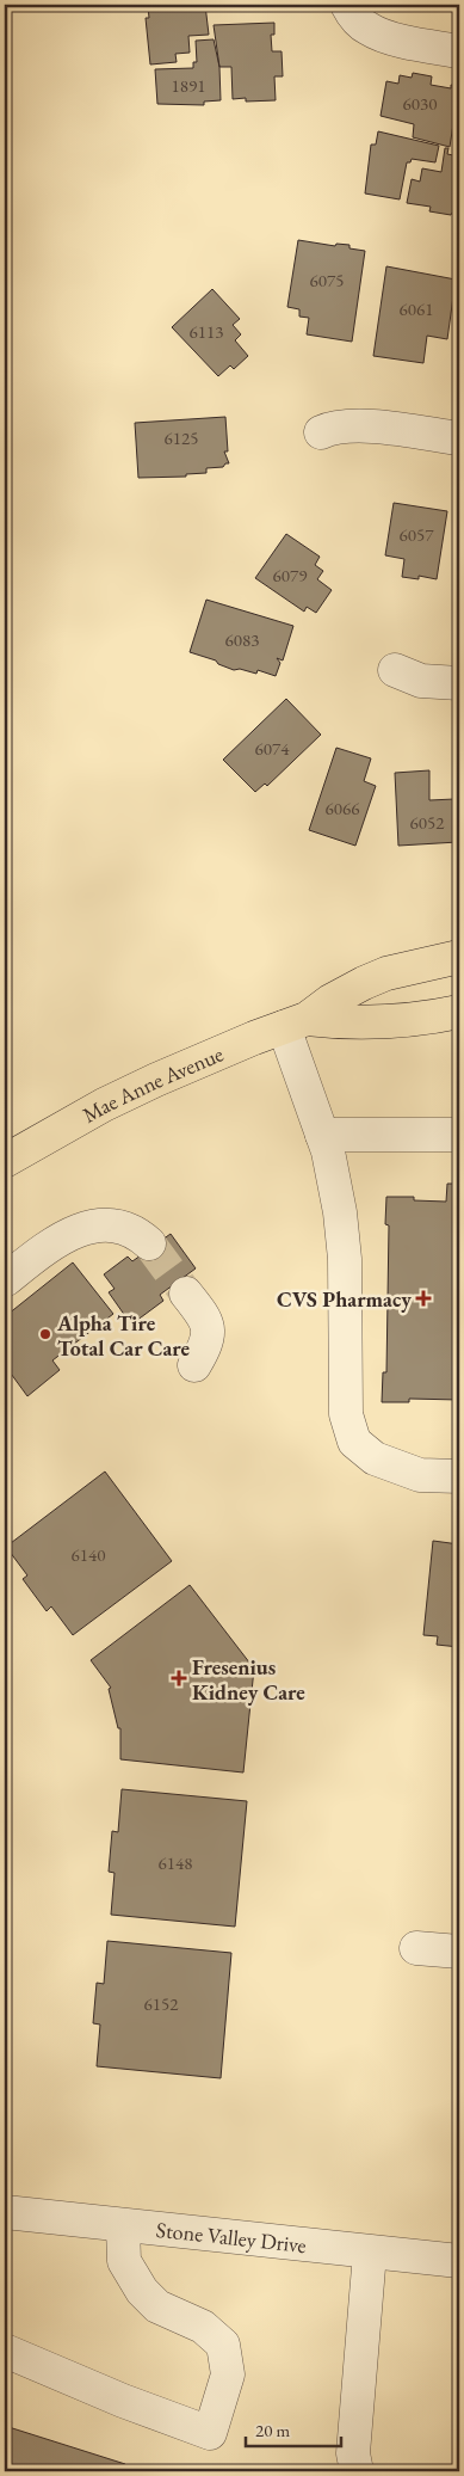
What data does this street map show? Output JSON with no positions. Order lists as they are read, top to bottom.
{
  "streets": {
    "main road": ["Mae Anne Avenue"],
    "street": ["Stone Valley Drive"]
  },
  "places": {
    "health": ["CVS Pharmacy", "Fresenius Kidney Care"],
    "other": ["Alpha Tire Total Car Care"]
  },
  "house_numbers": [
    "1891",
    "6030",
    "6075",
    "6061",
    "6113",
    "6125",
    "6057",
    "6079",
    "6083",
    "6074",
    "6066",
    "6052",
    "6140",
    "6148",
    "6152"
  ],
  "scale_bar": "20 m"
}
